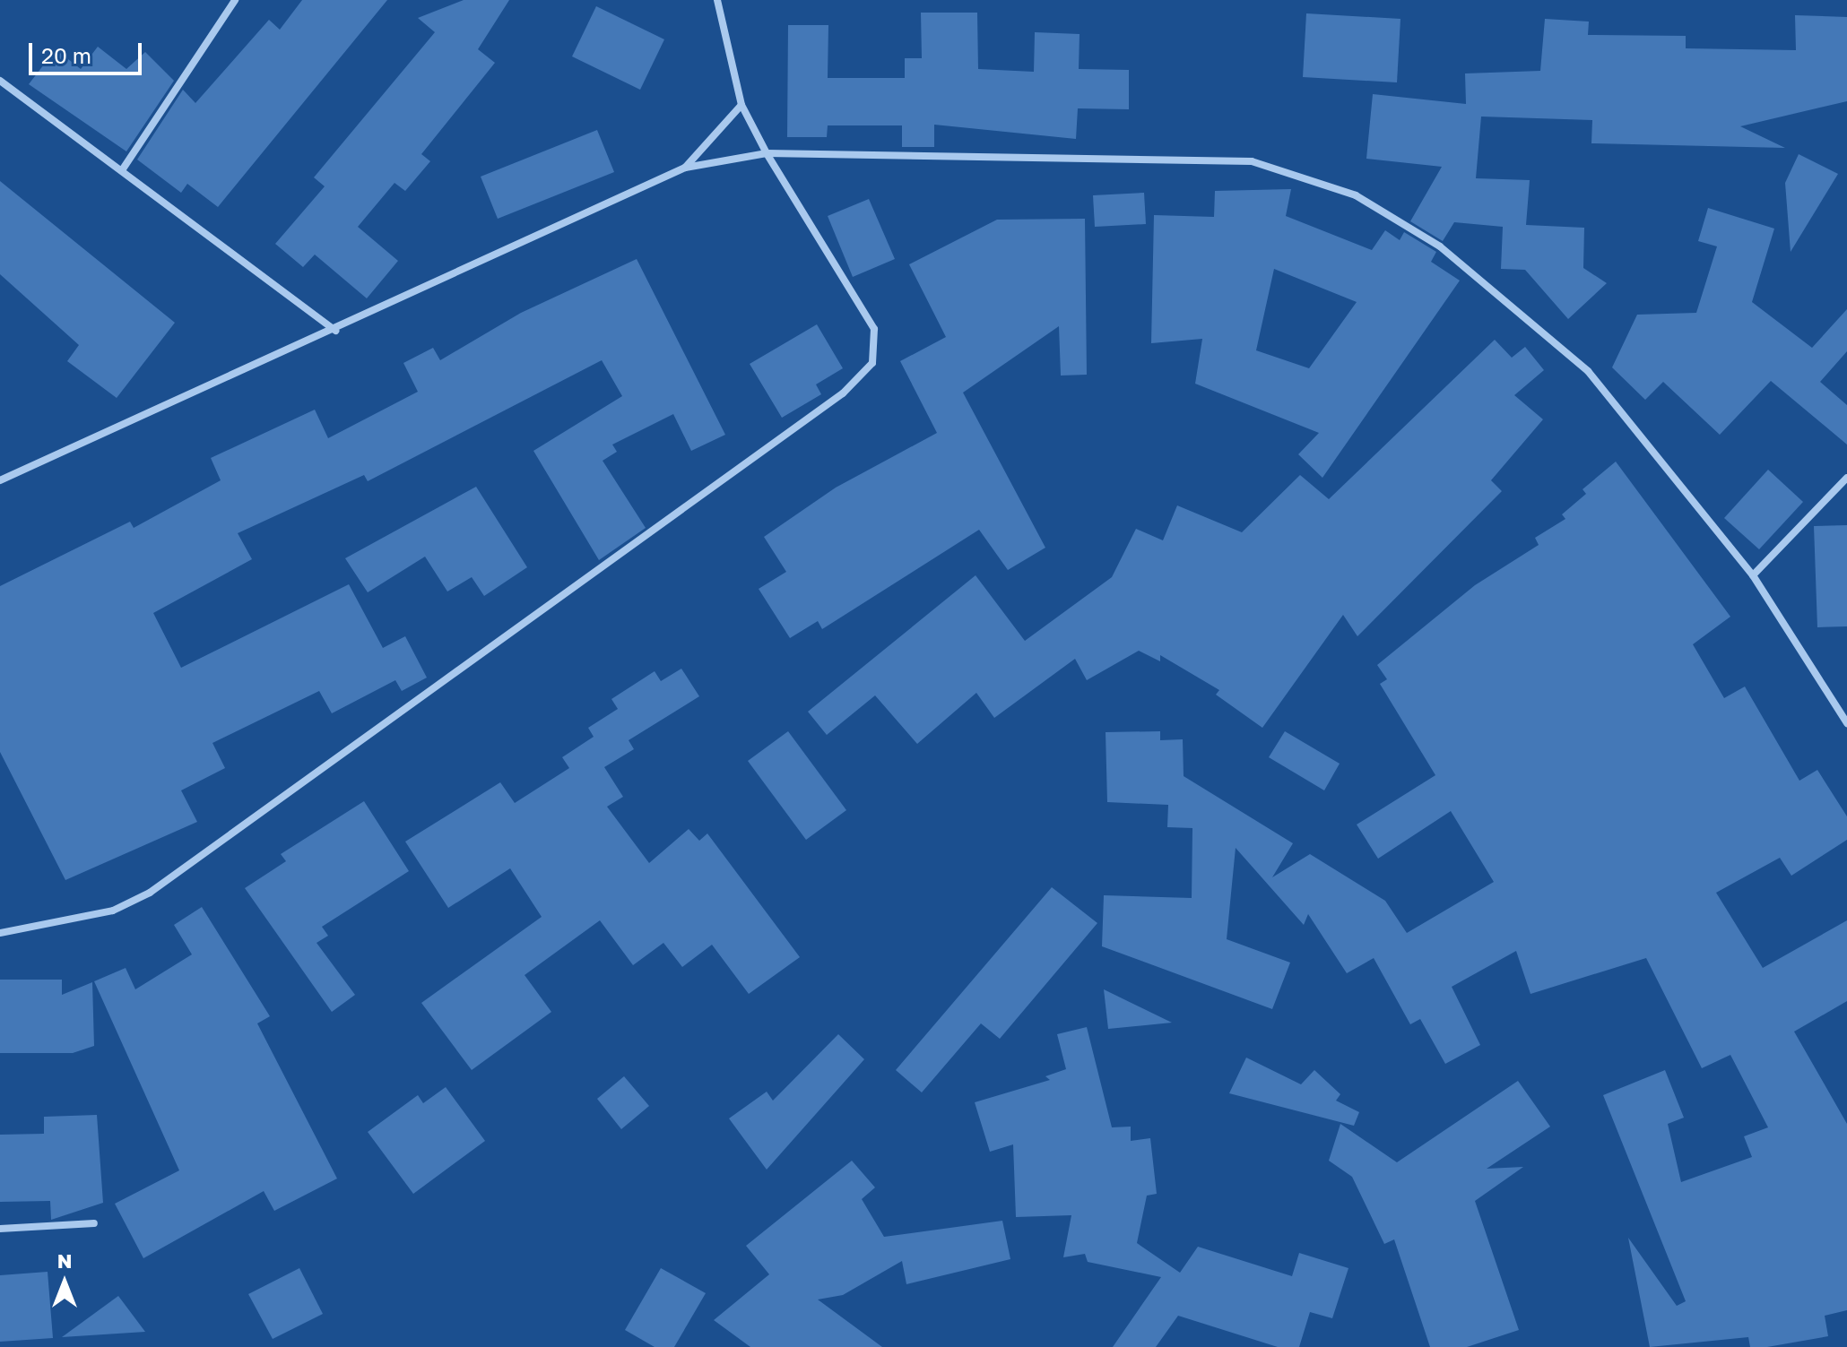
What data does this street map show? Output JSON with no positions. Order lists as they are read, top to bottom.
{
  "scale_bar": "20 m",
  "north": "top"
}
